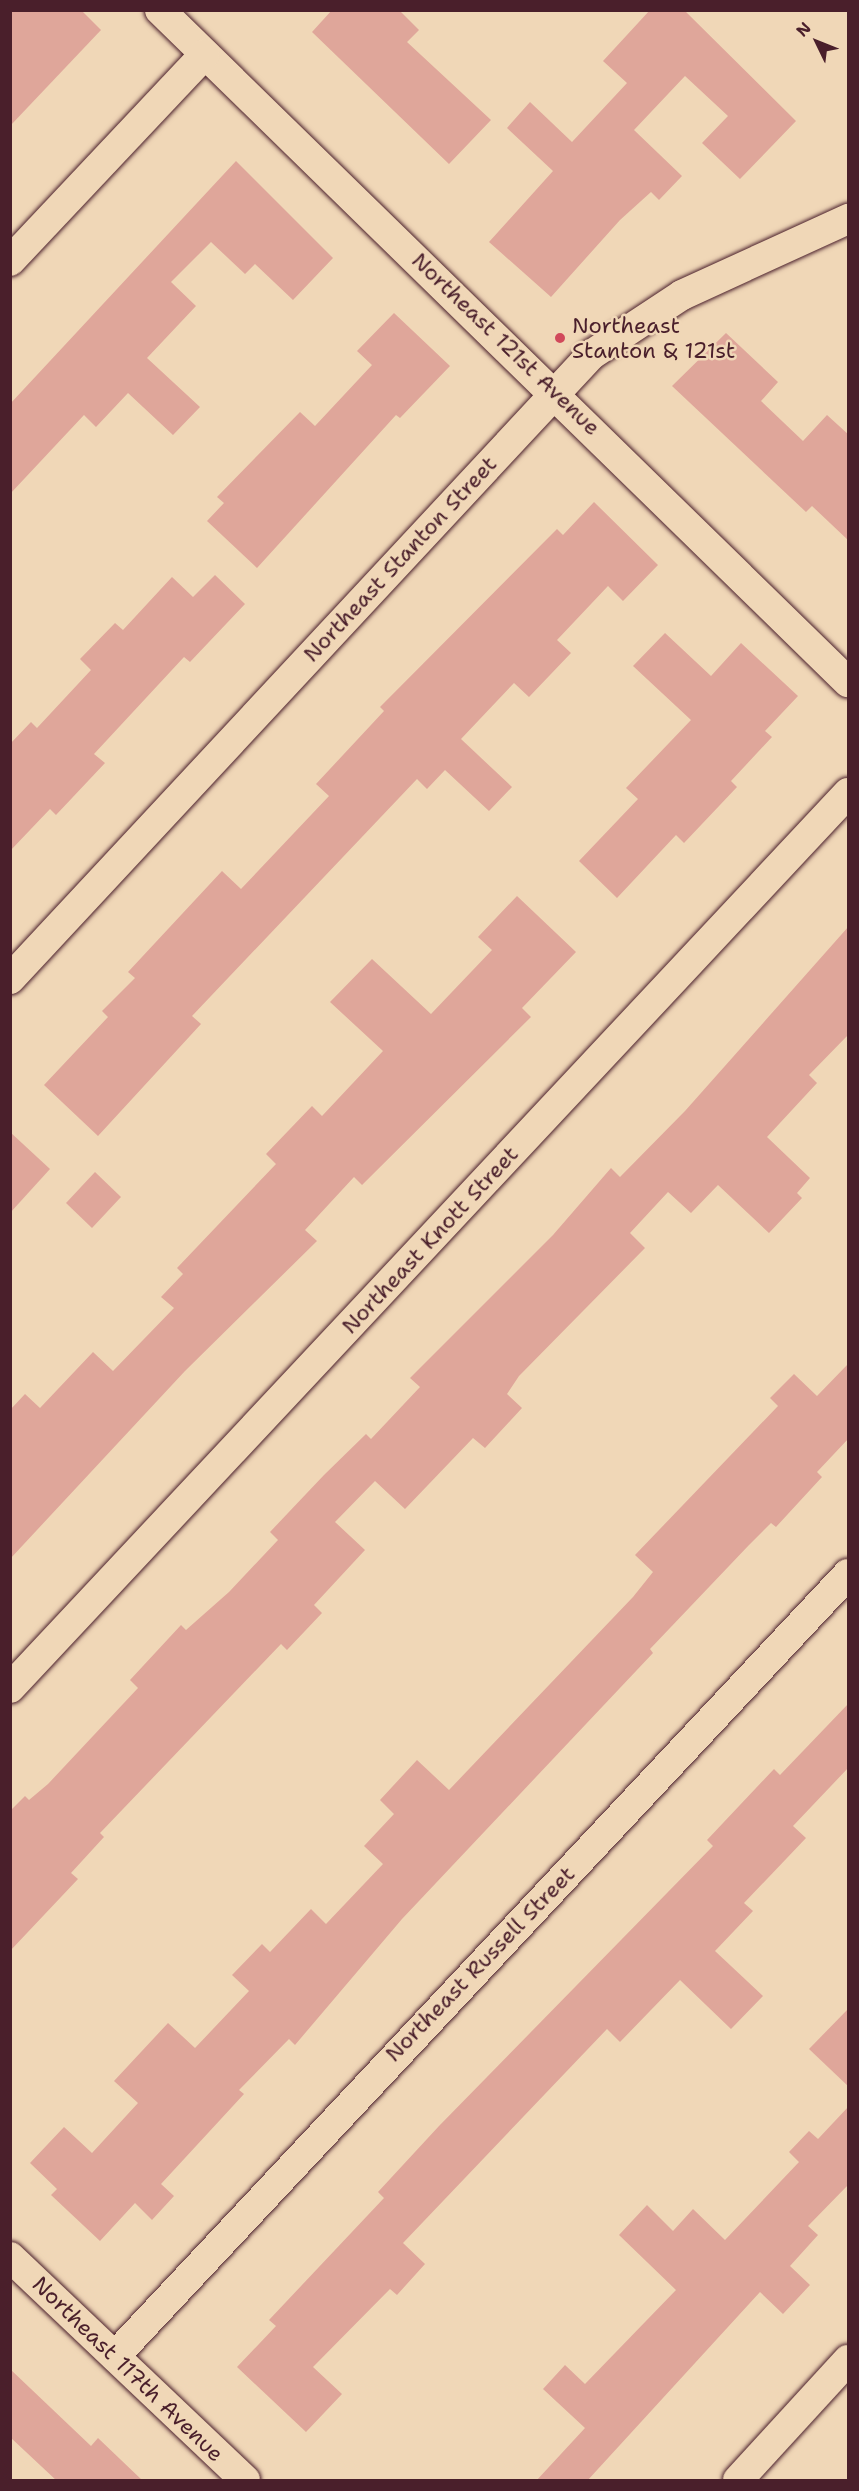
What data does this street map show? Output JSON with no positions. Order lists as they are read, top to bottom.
{
  "streets": {
    "street": [
      "Northeast 121st Avenue",
      "Northeast Stanton Street",
      "Northeast Knott Street",
      "Northeast Russell Street",
      "Northeast 117th Avenue"
    ]
  },
  "crossings": [
    ["Northeast 121st Avenue", "Northeast Stanton Street"],
    ["Northeast Russell Street", "Northeast 117th Avenue"]
  ],
  "places": ["Northeast Stanton & 121st"],
  "north": "top left"
}
